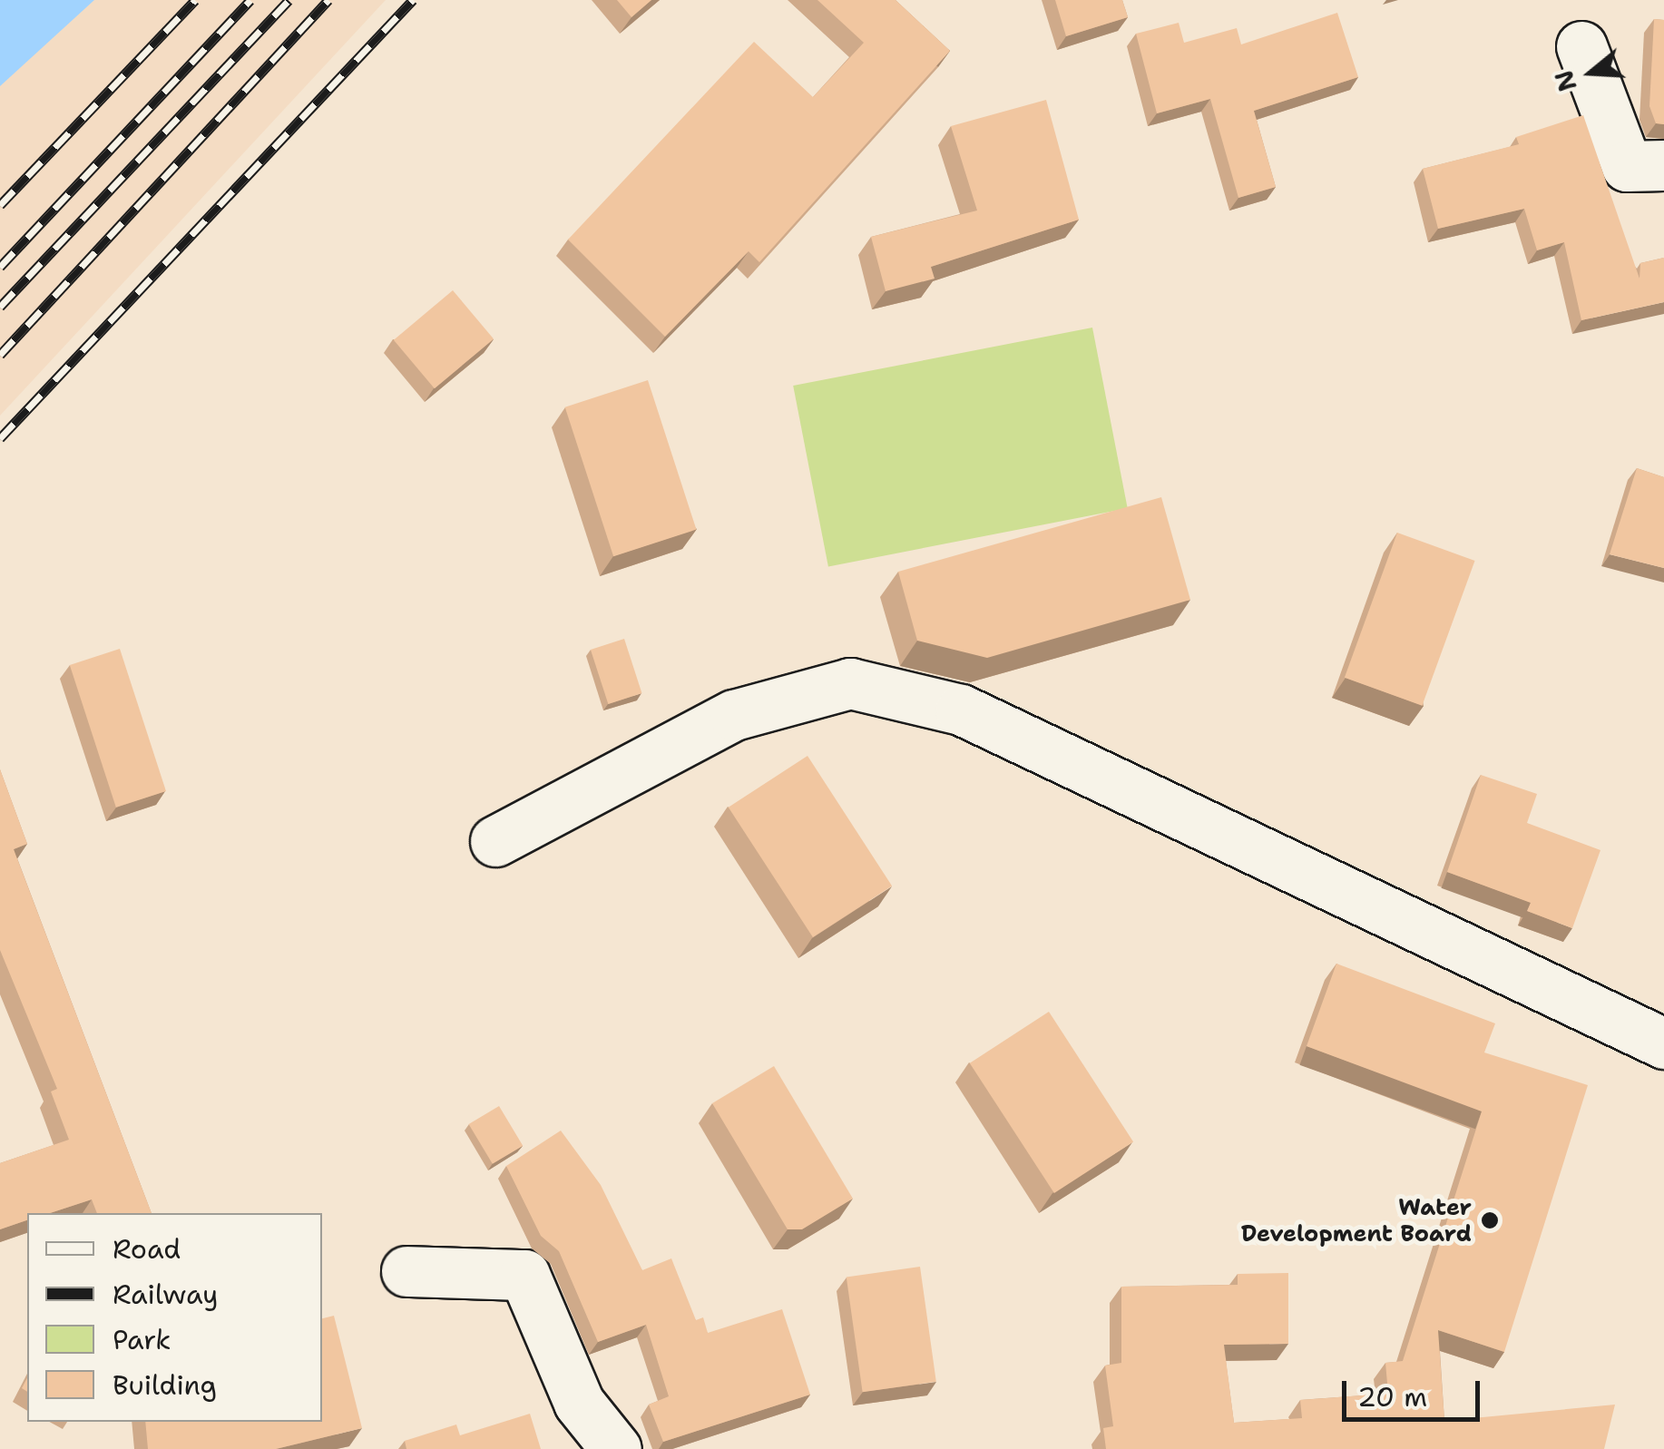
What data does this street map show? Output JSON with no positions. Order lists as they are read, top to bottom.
{
  "places": ["Water Development Board"],
  "legend": [
    "Road",
    "Railway",
    "Park",
    "Building"
  ],
  "scale_bar": "20 m",
  "north": "left"
}
